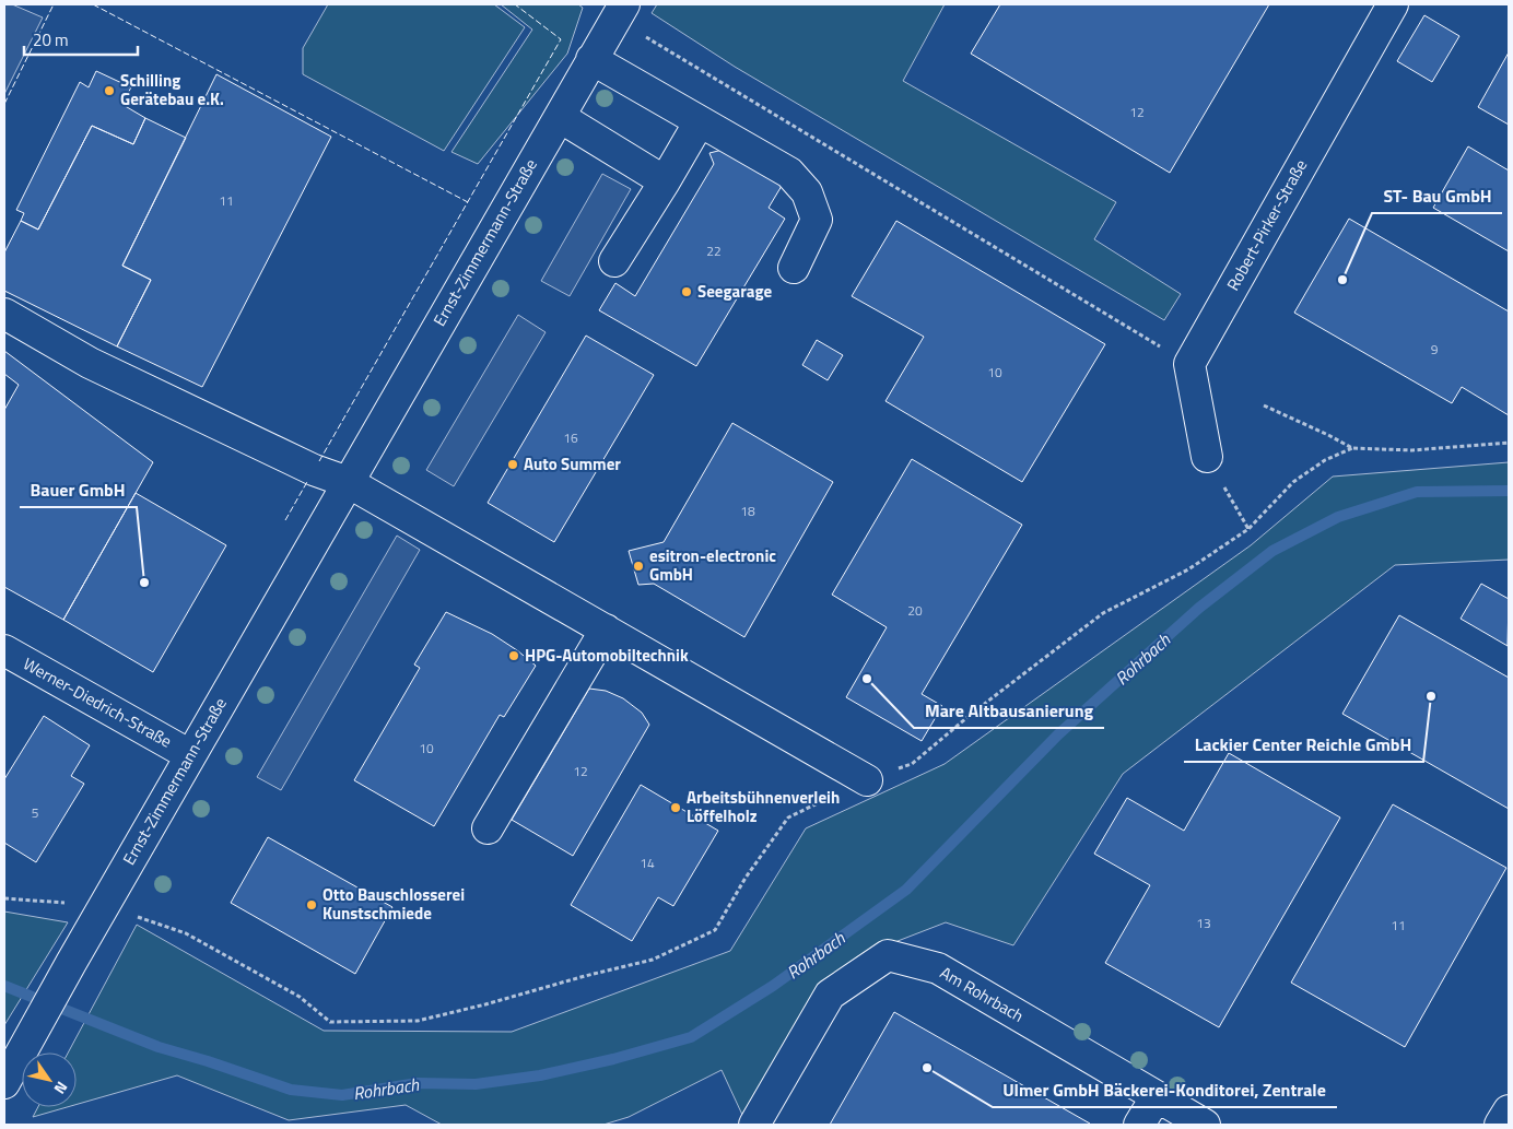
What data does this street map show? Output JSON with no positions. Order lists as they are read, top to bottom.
{
  "streets": {
    "street": [
      "Robert-Pirker-Straße",
      "Ernst-Zimmermann-Straße",
      "Werner-Diedrich-Straße",
      "Am Rohrbach"
    ]
  },
  "crossings": [
    ["Ernst-Zimmermann-Straße", "Werner-Diedrich-Straße"]
  ],
  "water": ["Rohrbach"],
  "places": [
    "Schilling Gerätebau e.K.",
    "ST- Bau GmbH",
    "Seegarage",
    "Auto Summer",
    "esitron-electronic GmbH",
    "Bauer GmbH",
    "HPG-Automobiltechnik",
    "Mare Altbausanierung",
    "Lackier Center Reichle GmbH",
    "Arbeitsbühnenverleih Löffelholz",
    "Otto Bauschlosserei Kunstschmiede",
    "Ulmer GmbH Bäckerei-Konditorei, Zentrale"
  ],
  "house_numbers": [
    "12",
    "11",
    "22",
    "9",
    "10",
    "16",
    "18",
    "20",
    "10",
    "12",
    "5",
    "14",
    "13",
    "11"
  ],
  "scale_bar": "20 m",
  "north": "bottom right"
}
